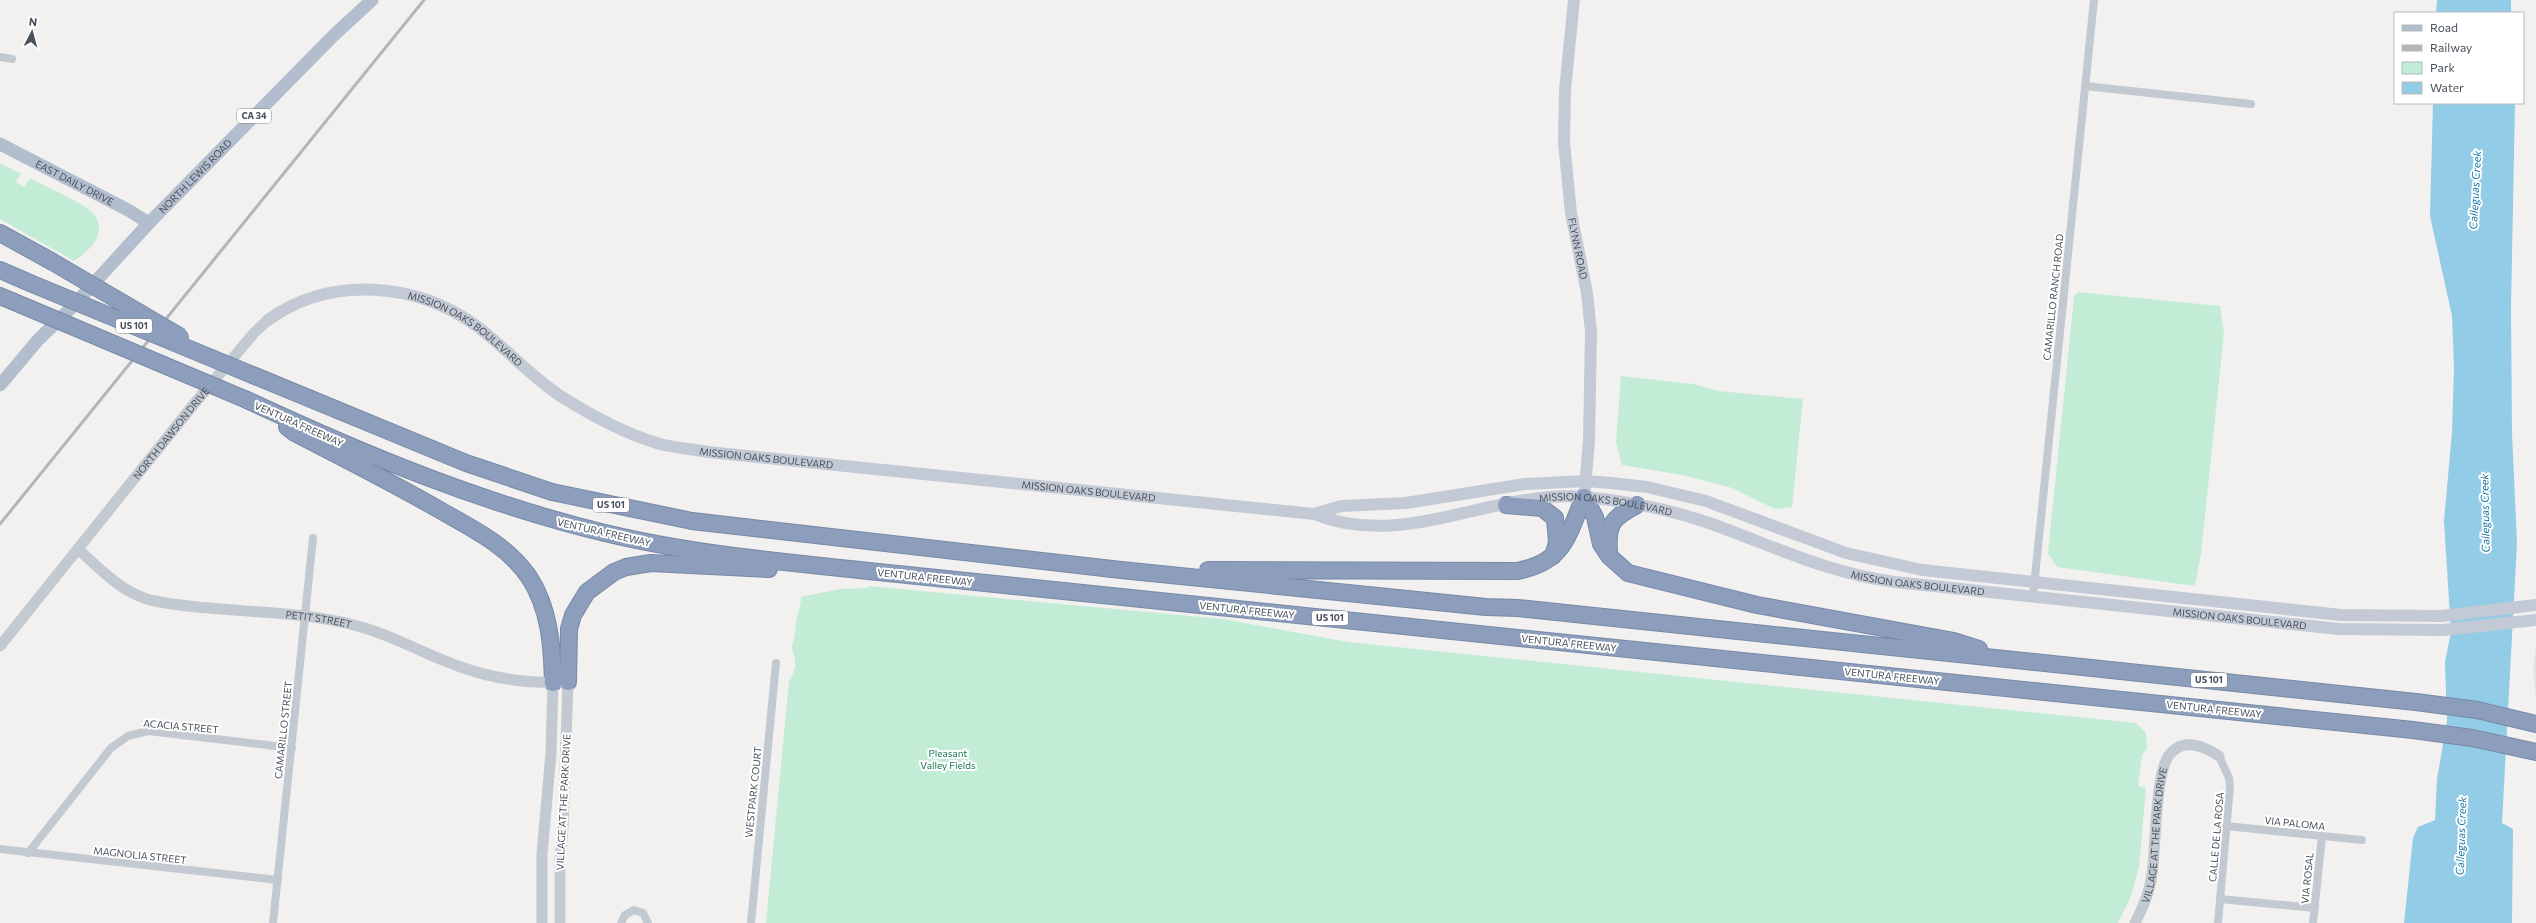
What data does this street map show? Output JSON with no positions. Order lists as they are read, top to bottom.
{
  "streets": {
    "highway": ["US 101", "VENTURA FREEWAY"],
    "main road": [
      "CA 34",
      "NORTH LEWIS ROAD",
      "EAST DAILY DRIVE",
      "FLYNN ROAD",
      "MISSION OAKS BOULEVARD"
    ],
    "street": [
      "CAMARILLO RANCH ROAD",
      "NORTH DAWSON DRIVE",
      "PETIT STREET",
      "ACACIA STREET",
      "CAMARILLO STREET",
      "WESTPARK COURT",
      "VILLAGE AT THE PARK DRIVE",
      "VIA PALOMA",
      "CALLE DE LA ROSA",
      "MAGNOLIA STREET",
      "VIA ROSAL"
    ]
  },
  "crossings": [
    ["NORTH LEWIS ROAD", "EAST DAILY DRIVE"],
    ["FLYNN ROAD", "MISSION OAKS BOULEVARD"],
    ["CAMARILLO RANCH ROAD", "MISSION OAKS BOULEVARD"],
    ["MISSION OAKS BOULEVARD", "NORTH DAWSON DRIVE"],
    ["NORTH DAWSON DRIVE", "PETIT STREET"],
    ["PETIT STREET", "CAMARILLO STREET"],
    ["PETIT STREET", "VILLAGE AT THE PARK DRIVE"],
    ["ACACIA STREET", "CAMARILLO STREET"],
    ["ACACIA STREET", "MAGNOLIA STREET"],
    ["CAMARILLO STREET", "MAGNOLIA STREET"],
    ["VILLAGE AT THE PARK DRIVE", "CALLE DE LA ROSA"],
    ["VIA PALOMA", "CALLE DE LA ROSA"],
    ["VIA PALOMA", "VIA ROSAL"]
  ],
  "water": ["Calleguas Creek"],
  "parks": ["Pleasant Valley Fields"],
  "legend": [
    "Road",
    "Railway",
    "Park",
    "Water"
  ],
  "north": "top"
}
